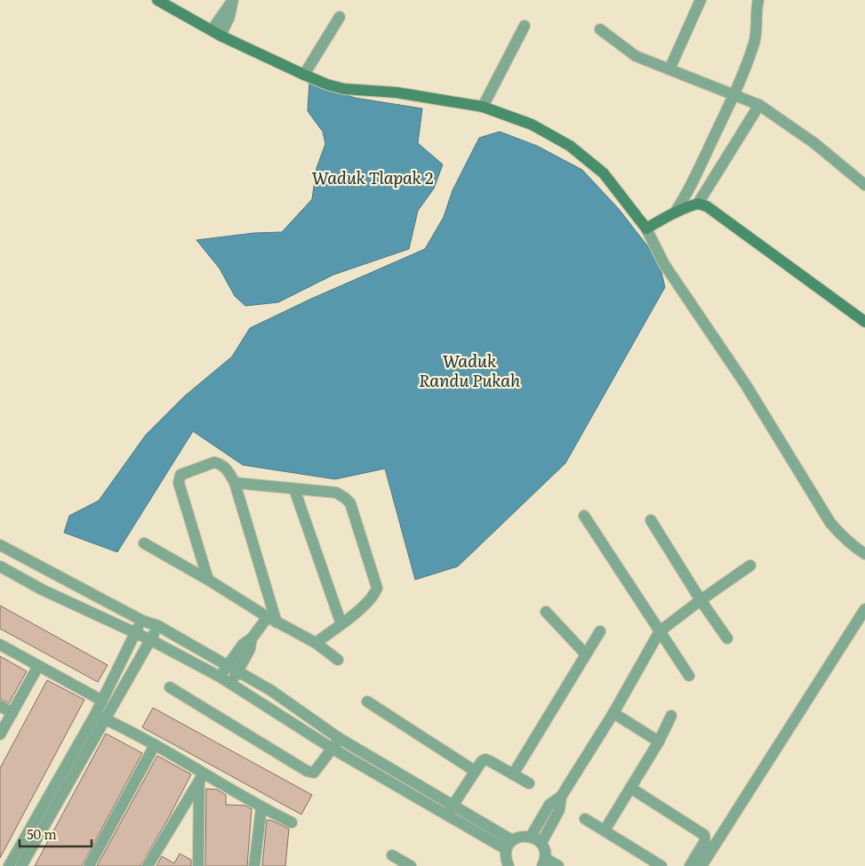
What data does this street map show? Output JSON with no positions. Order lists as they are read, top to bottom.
{
  "water": ["Waduk Tlapak 2", "Waduk Randu Pukah"],
  "scale_bar": "50 m"
}
